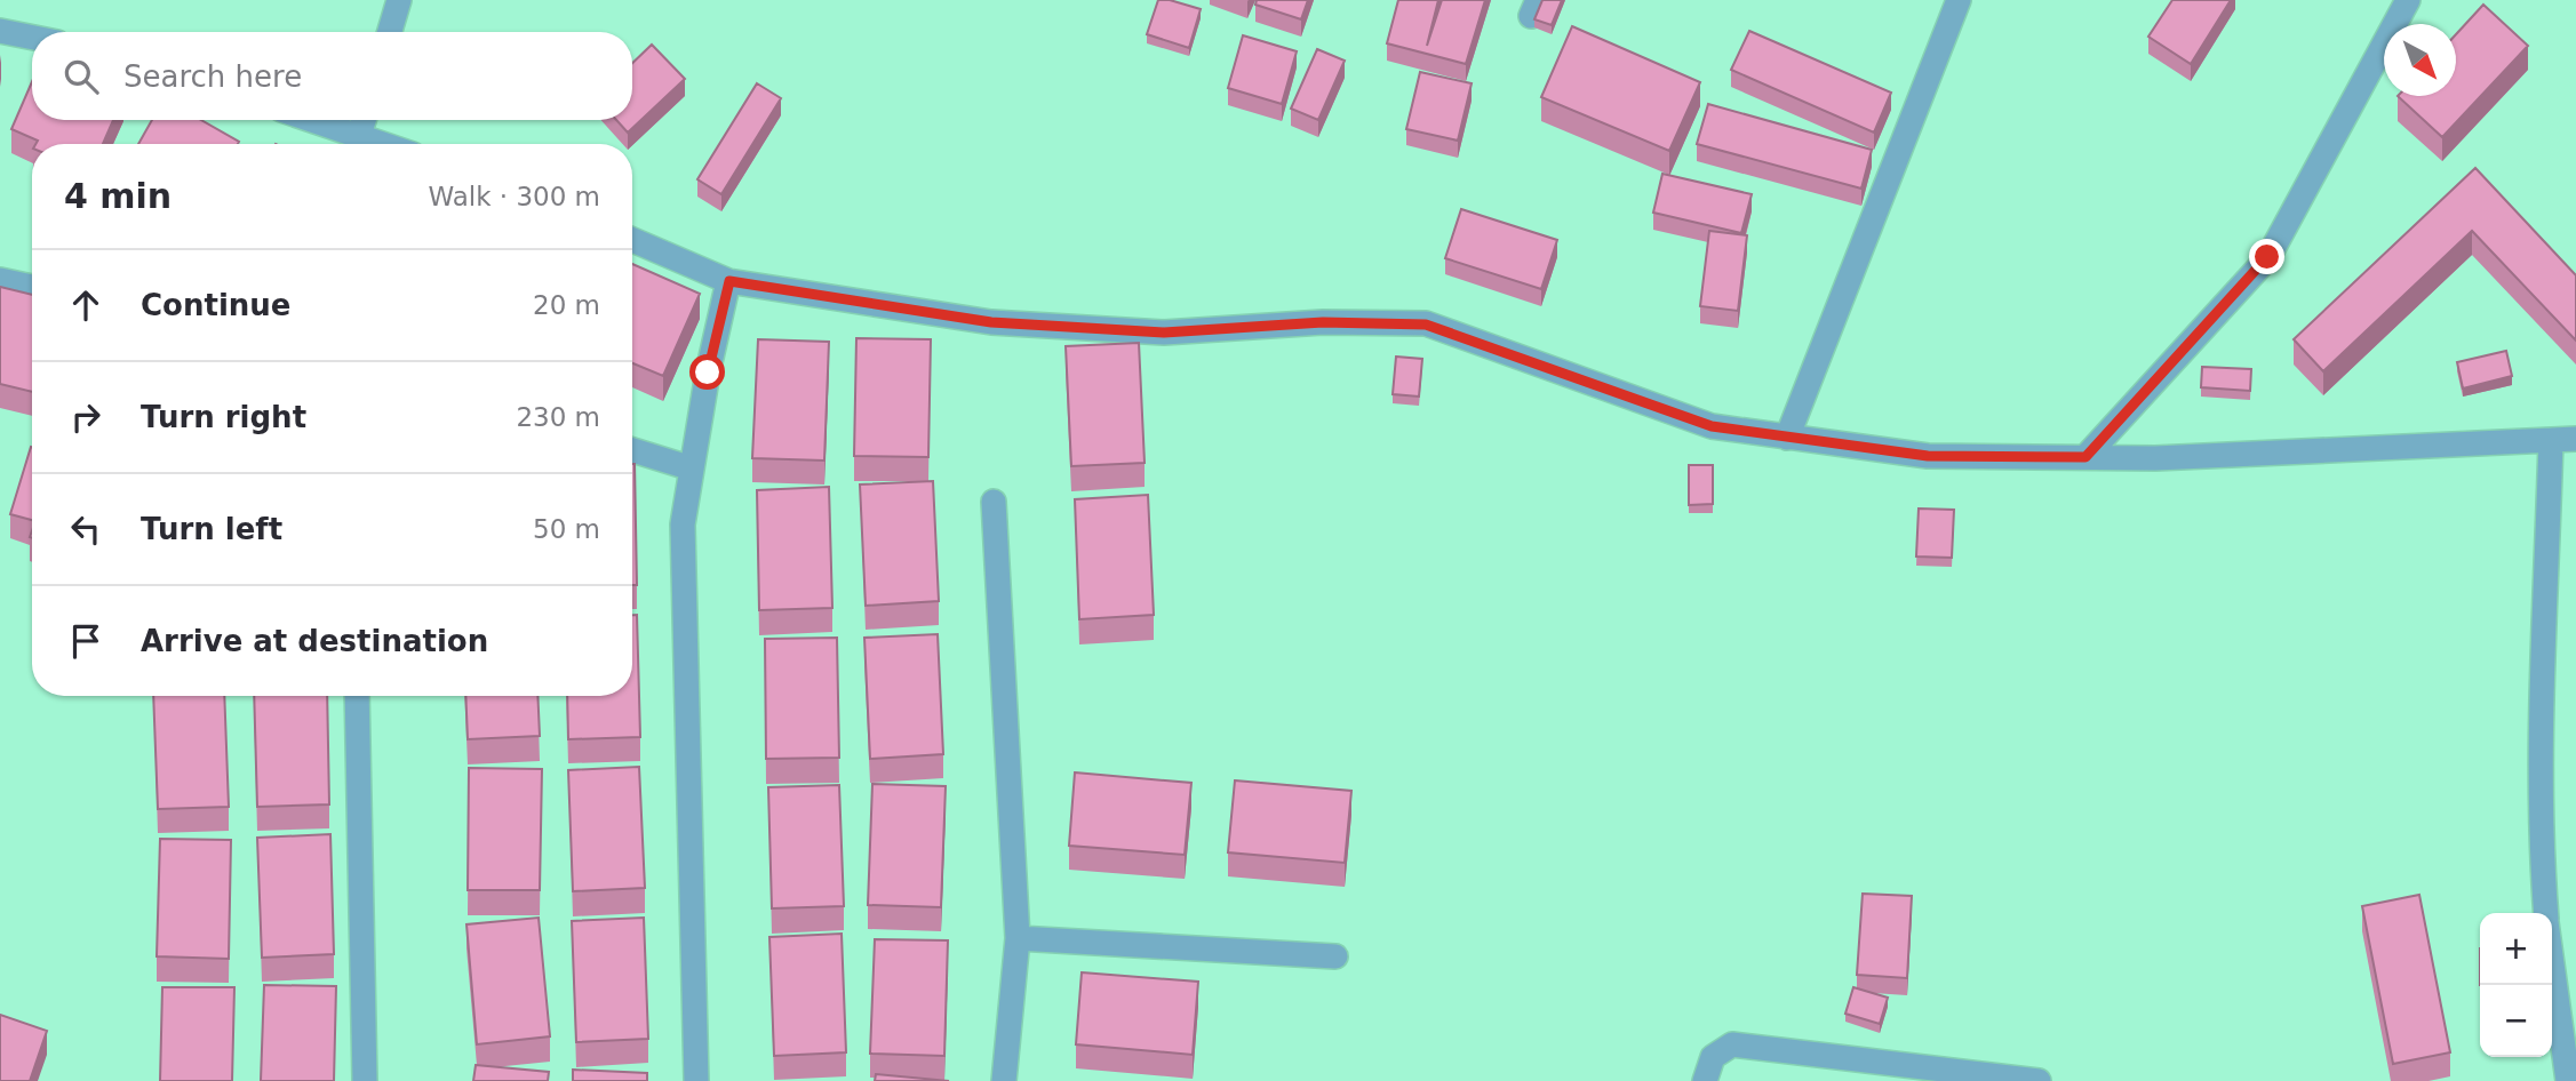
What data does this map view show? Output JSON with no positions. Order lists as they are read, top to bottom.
{
  "north": "bottom right",
  "page": {
    "search": "Search here",
    "heading": ["4 min", "Walk · 300 m"],
    "list": [
      ["Continue", "20 m"],
      ["Turn right", "230 m"],
      ["Turn left", "50 m"],
      "Arrive at destination"
    ],
    "map_buttons": ["+", "−"]
  }
}
